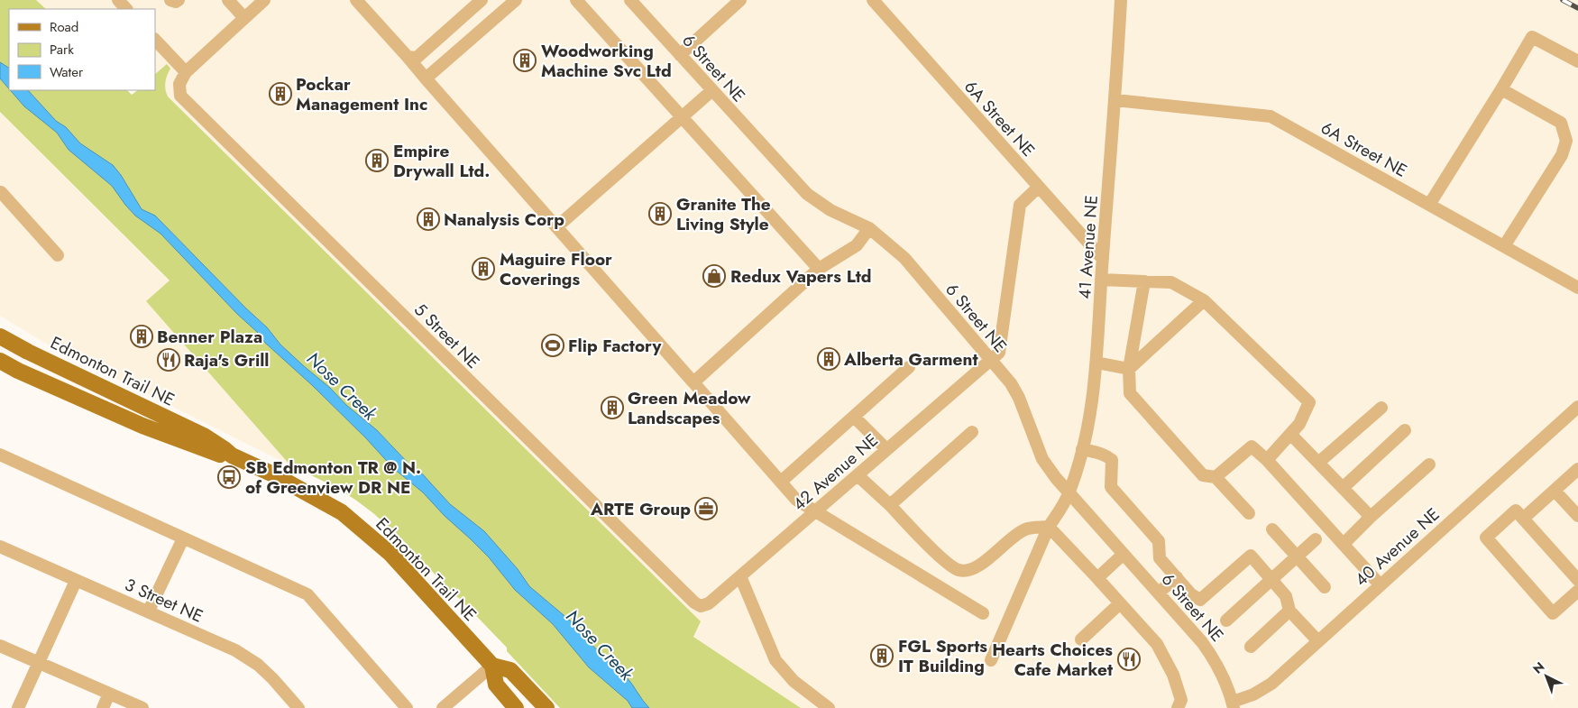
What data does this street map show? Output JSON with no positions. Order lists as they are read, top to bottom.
{
  "streets": {
    "main road": ["Edmonton Trail NE"],
    "street": [
      "6 Street NE",
      "6A Street NE",
      "41 Avenue NE",
      "5 Street NE",
      "42 Avenue NE",
      "40 Avenue NE",
      "3 Street NE"
    ]
  },
  "crossings": [
    ["6 Street NE", "41 Avenue NE"],
    ["6 Street NE", "42 Avenue NE"],
    ["6 Street NE", "40 Avenue NE"],
    ["6A Street NE", "41 Avenue NE"],
    ["6A Street NE", "42 Avenue NE"],
    ["5 Street NE", "42 Avenue NE"]
  ],
  "water": ["Nose Creek"],
  "places": {
    "building": [
      "Woodworking Machine Svc Ltd",
      "Pockar Management Inc",
      "Empire Drywall Ltd.",
      "Granite The Living Style",
      "Nanalysis Corp",
      "Maguire Floor Coverings",
      "Benner Plaza",
      "Alberta Garment",
      "Green Meadow Landscapes",
      "FGL Sports IT Building"
    ],
    "shop": ["Redux Vapers Ltd"],
    "sports": ["Flip Factory"],
    "restaurant": ["Raja's Grill", "Hearts Choices Cafe Market"],
    "bus stop": ["SB Edmonton TR @ N. of Greenview DR NE"],
    "office": ["ARTE Group"]
  },
  "legend": ["Road", "Park", "Water"],
  "north": "top left"
}
